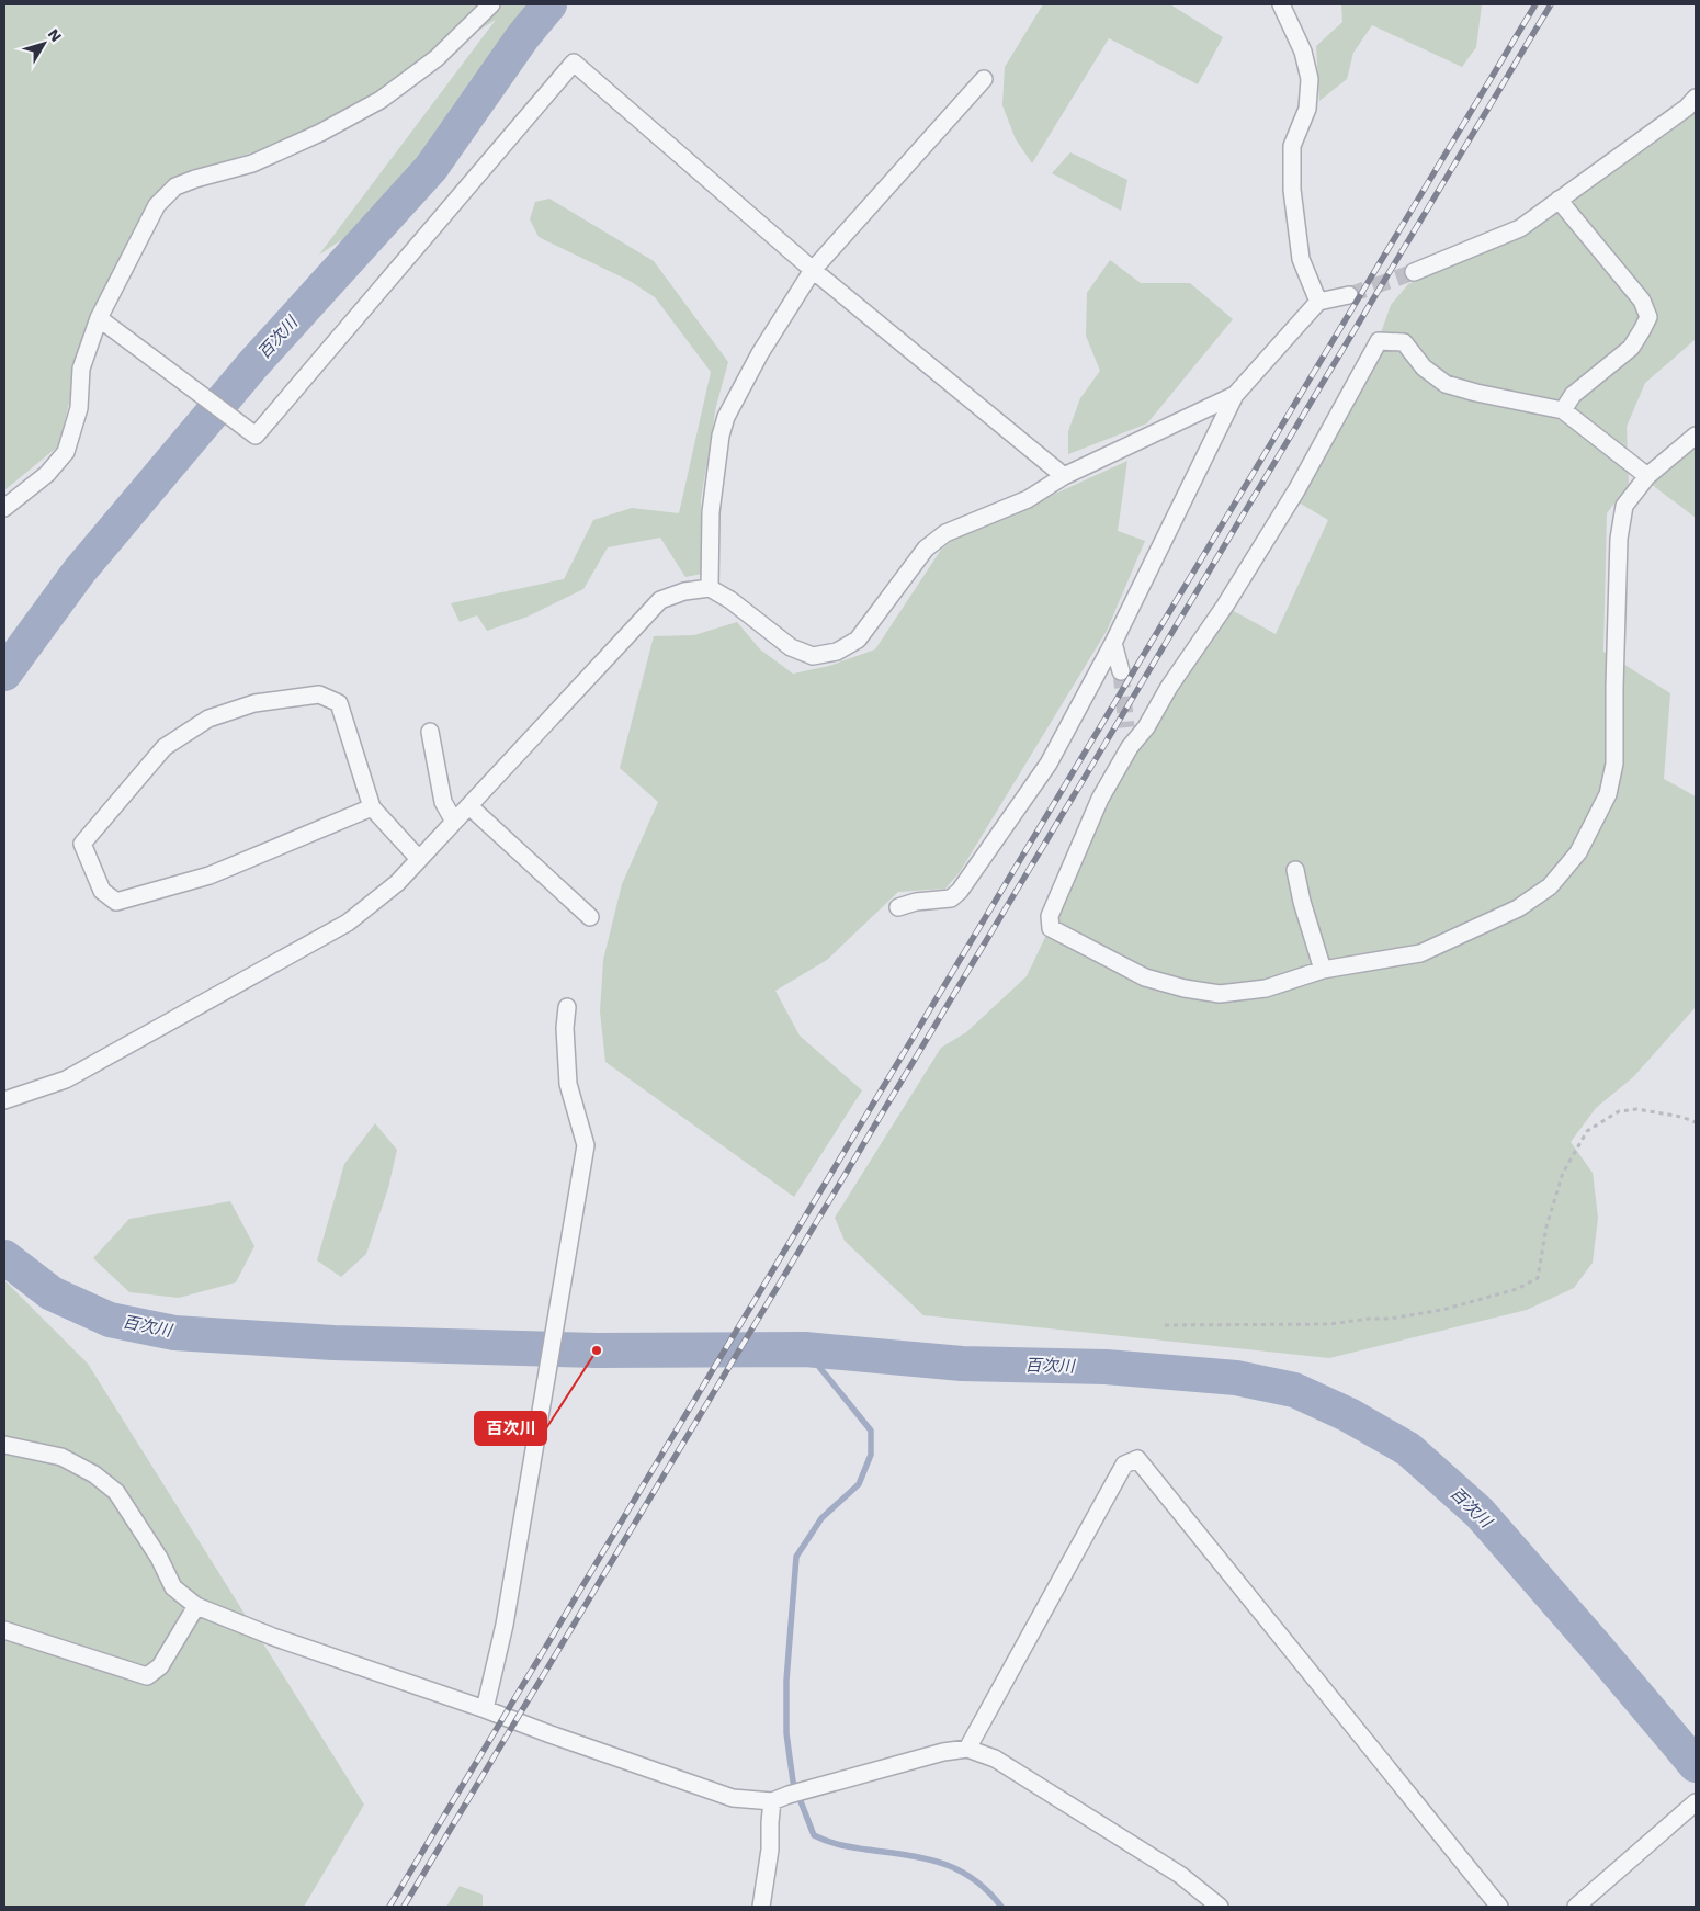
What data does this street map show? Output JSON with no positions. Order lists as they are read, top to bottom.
{
  "water": ["百次川"],
  "places": ["百次川"],
  "north": "top right"
}
